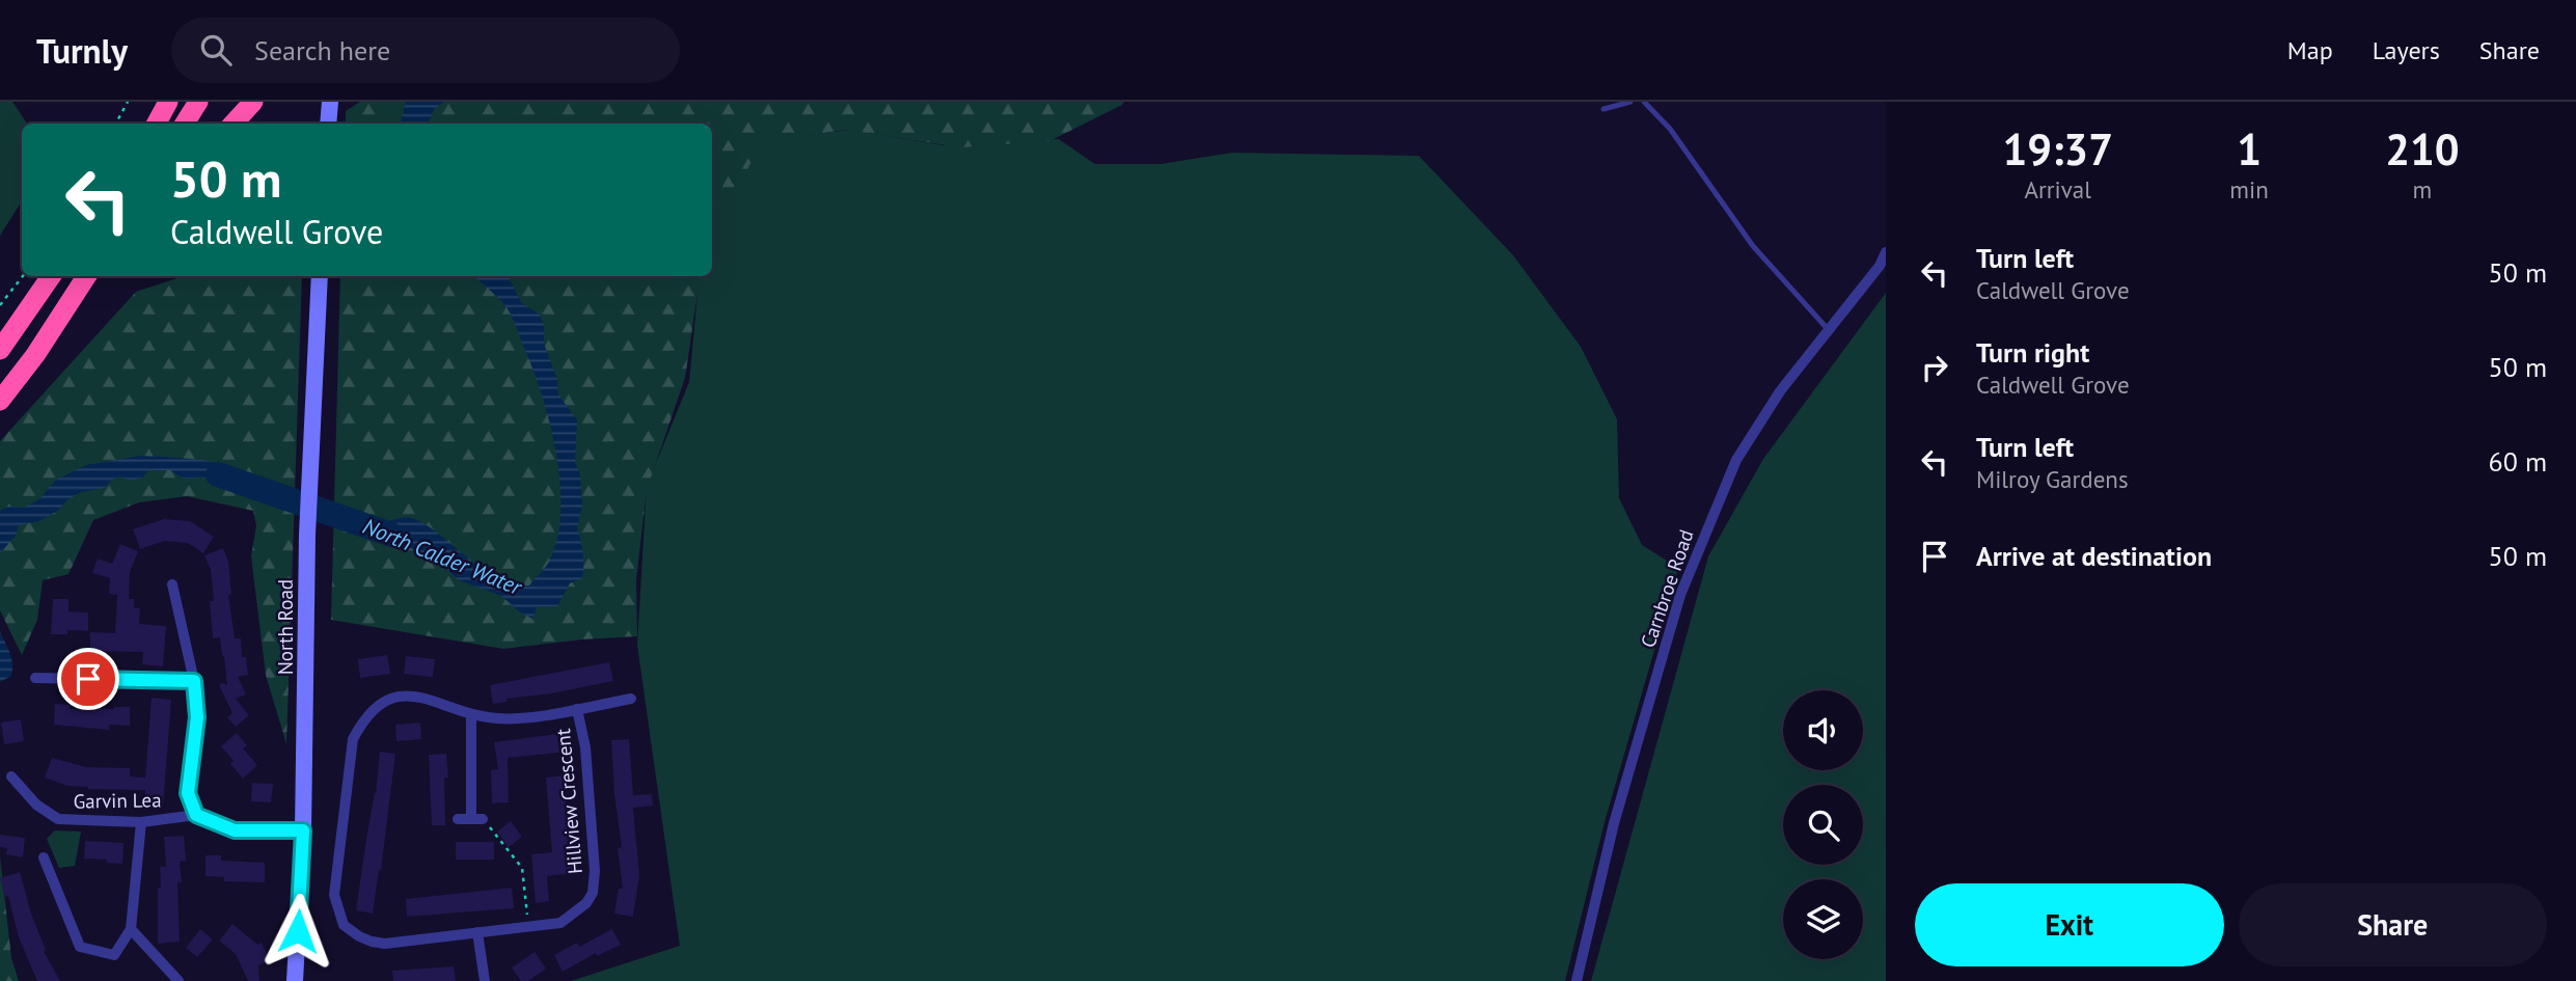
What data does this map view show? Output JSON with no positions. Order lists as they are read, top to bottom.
{
  "streets": {
    "main road": ["North Road"],
    "street": ["Carnbroe Road", "Garvin Lea", "Hillview Crescent"]
  },
  "water": ["North Calder Water"],
  "page": {
    "header": "Turnly",
    "search": "Search here",
    "nav": ["Map", "Layers", "Share"],
    "eta": [
      "19:37",
      "Arrival",
      "1",
      "min",
      "210",
      "m"
    ],
    "turn": ["50 m", "Caldwell Grove"],
    "list": [
      {
        "name": "Turn left",
        "note": "Caldwell Grove",
        "value": "50 m"
      },
      {
        "name": "Turn right",
        "note": "Caldwell Grove",
        "value": "50 m"
      },
      {
        "name": "Turn left",
        "note": "Milroy Gardens",
        "value": "60 m"
      },
      {
        "name": "Arrive at destination",
        "value": "50 m"
      }
    ],
    "buttons": ["Exit", "Share"]
  }
}
